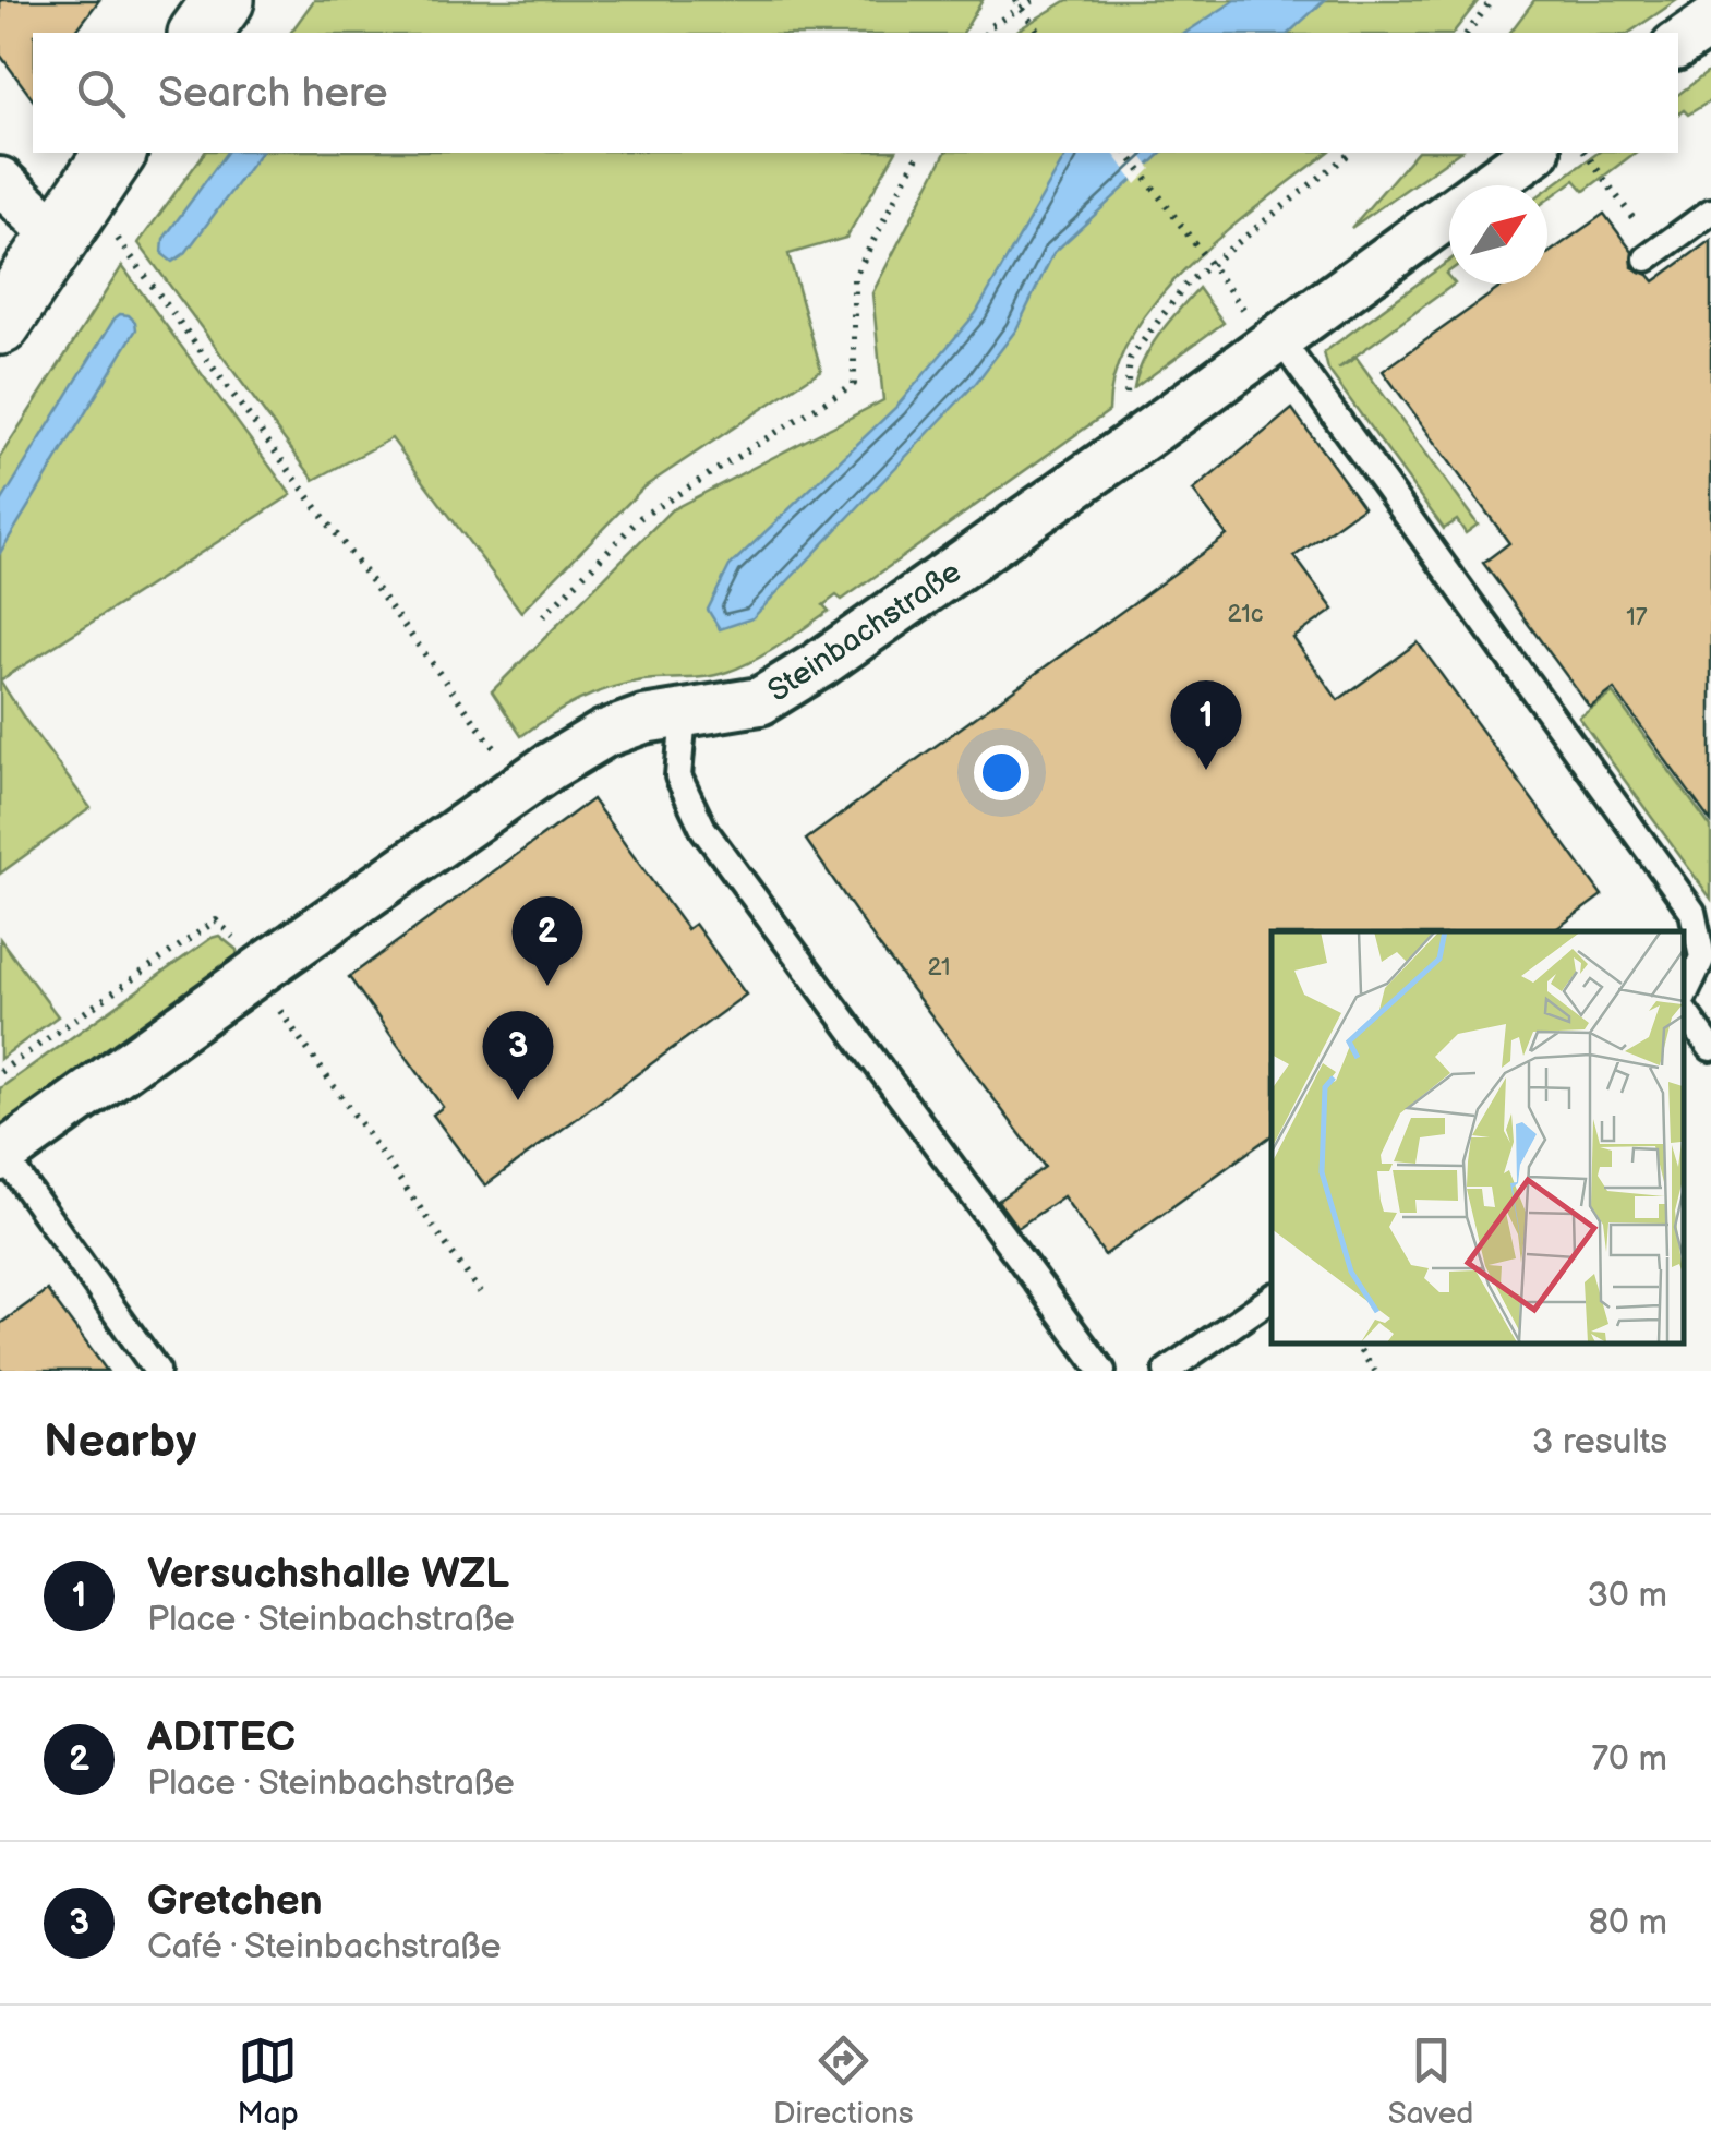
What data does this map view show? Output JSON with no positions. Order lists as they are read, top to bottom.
{
  "streets": {
    "street": ["Steinbachstraße"]
  },
  "house_numbers": ["21c", "17", "21"],
  "north": "top right",
  "page": {
    "search": "Search here",
    "pins": ["1", "2", "3"],
    "heading": ["Nearby", "3 results"],
    "list": [
      {
        "mark": "1",
        "name": "Versuchshalle WZL",
        "note": "Place · Steinbachstraße",
        "value": "30 m"
      },
      {
        "mark": "2",
        "name": "ADITEC",
        "note": "Place · Steinbachstraße",
        "value": "70 m"
      },
      {
        "mark": "3",
        "name": "Gretchen",
        "note": "Café · Steinbachstraße",
        "value": "80 m"
      }
    ],
    "nav": ["Map", "Directions", "Saved"]
  }
}
